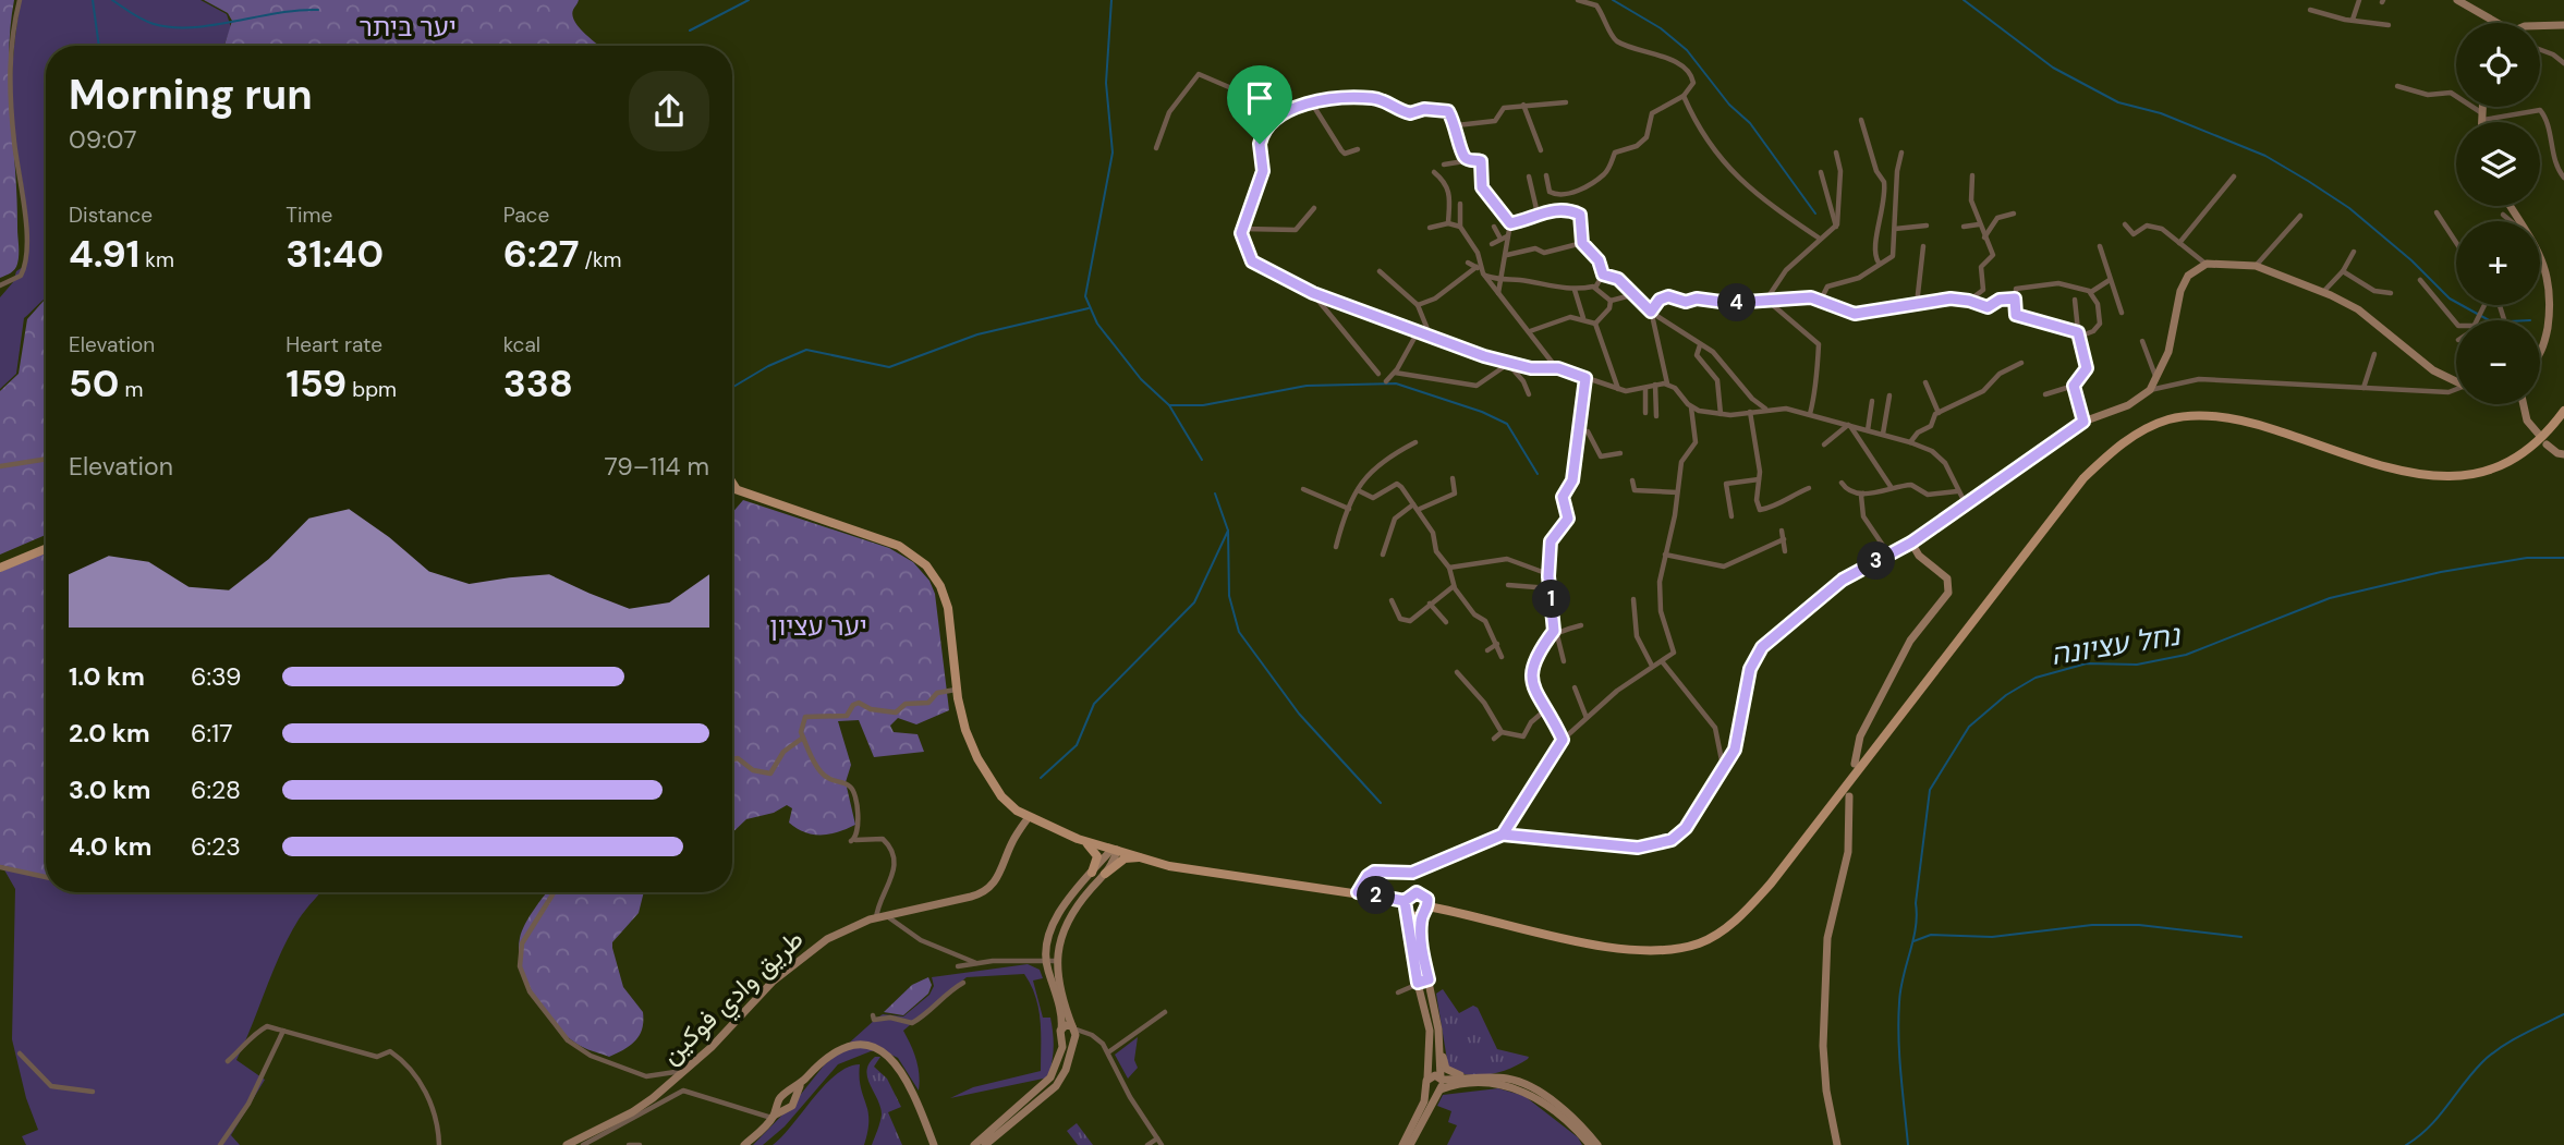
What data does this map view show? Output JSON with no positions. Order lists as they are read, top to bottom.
{
  "streets": {
    "street": ["طريق وادي فوکين"]
  },
  "water": ["נחל עציונה"],
  "parks": ["יער ביתר", "יער עציון"],
  "page": {
    "map_buttons": ["+", "−"],
    "heading": ["Morning run", "09:07"],
    "stats": [
      ["Distance", "4.91 km"],
      ["Time", "31:40"],
      ["Pace", "6:27 /km"],
      ["Elevation", "50 m"],
      ["Heart rate", "159 bpm"],
      ["kcal", "338"]
    ],
    "pins": [
      "4",
      "3",
      "1",
      "2"
    ],
    "chart": ["Elevation", "79–114 m"],
    "list": [
      {
        "name": "1.0 km",
        "note": "6:39"
      },
      {
        "name": "2.0 km",
        "note": "6:17"
      },
      {
        "name": "3.0 km",
        "note": "6:28"
      },
      {
        "name": "4.0 km",
        "note": "6:23"
      }
    ]
  }
}
